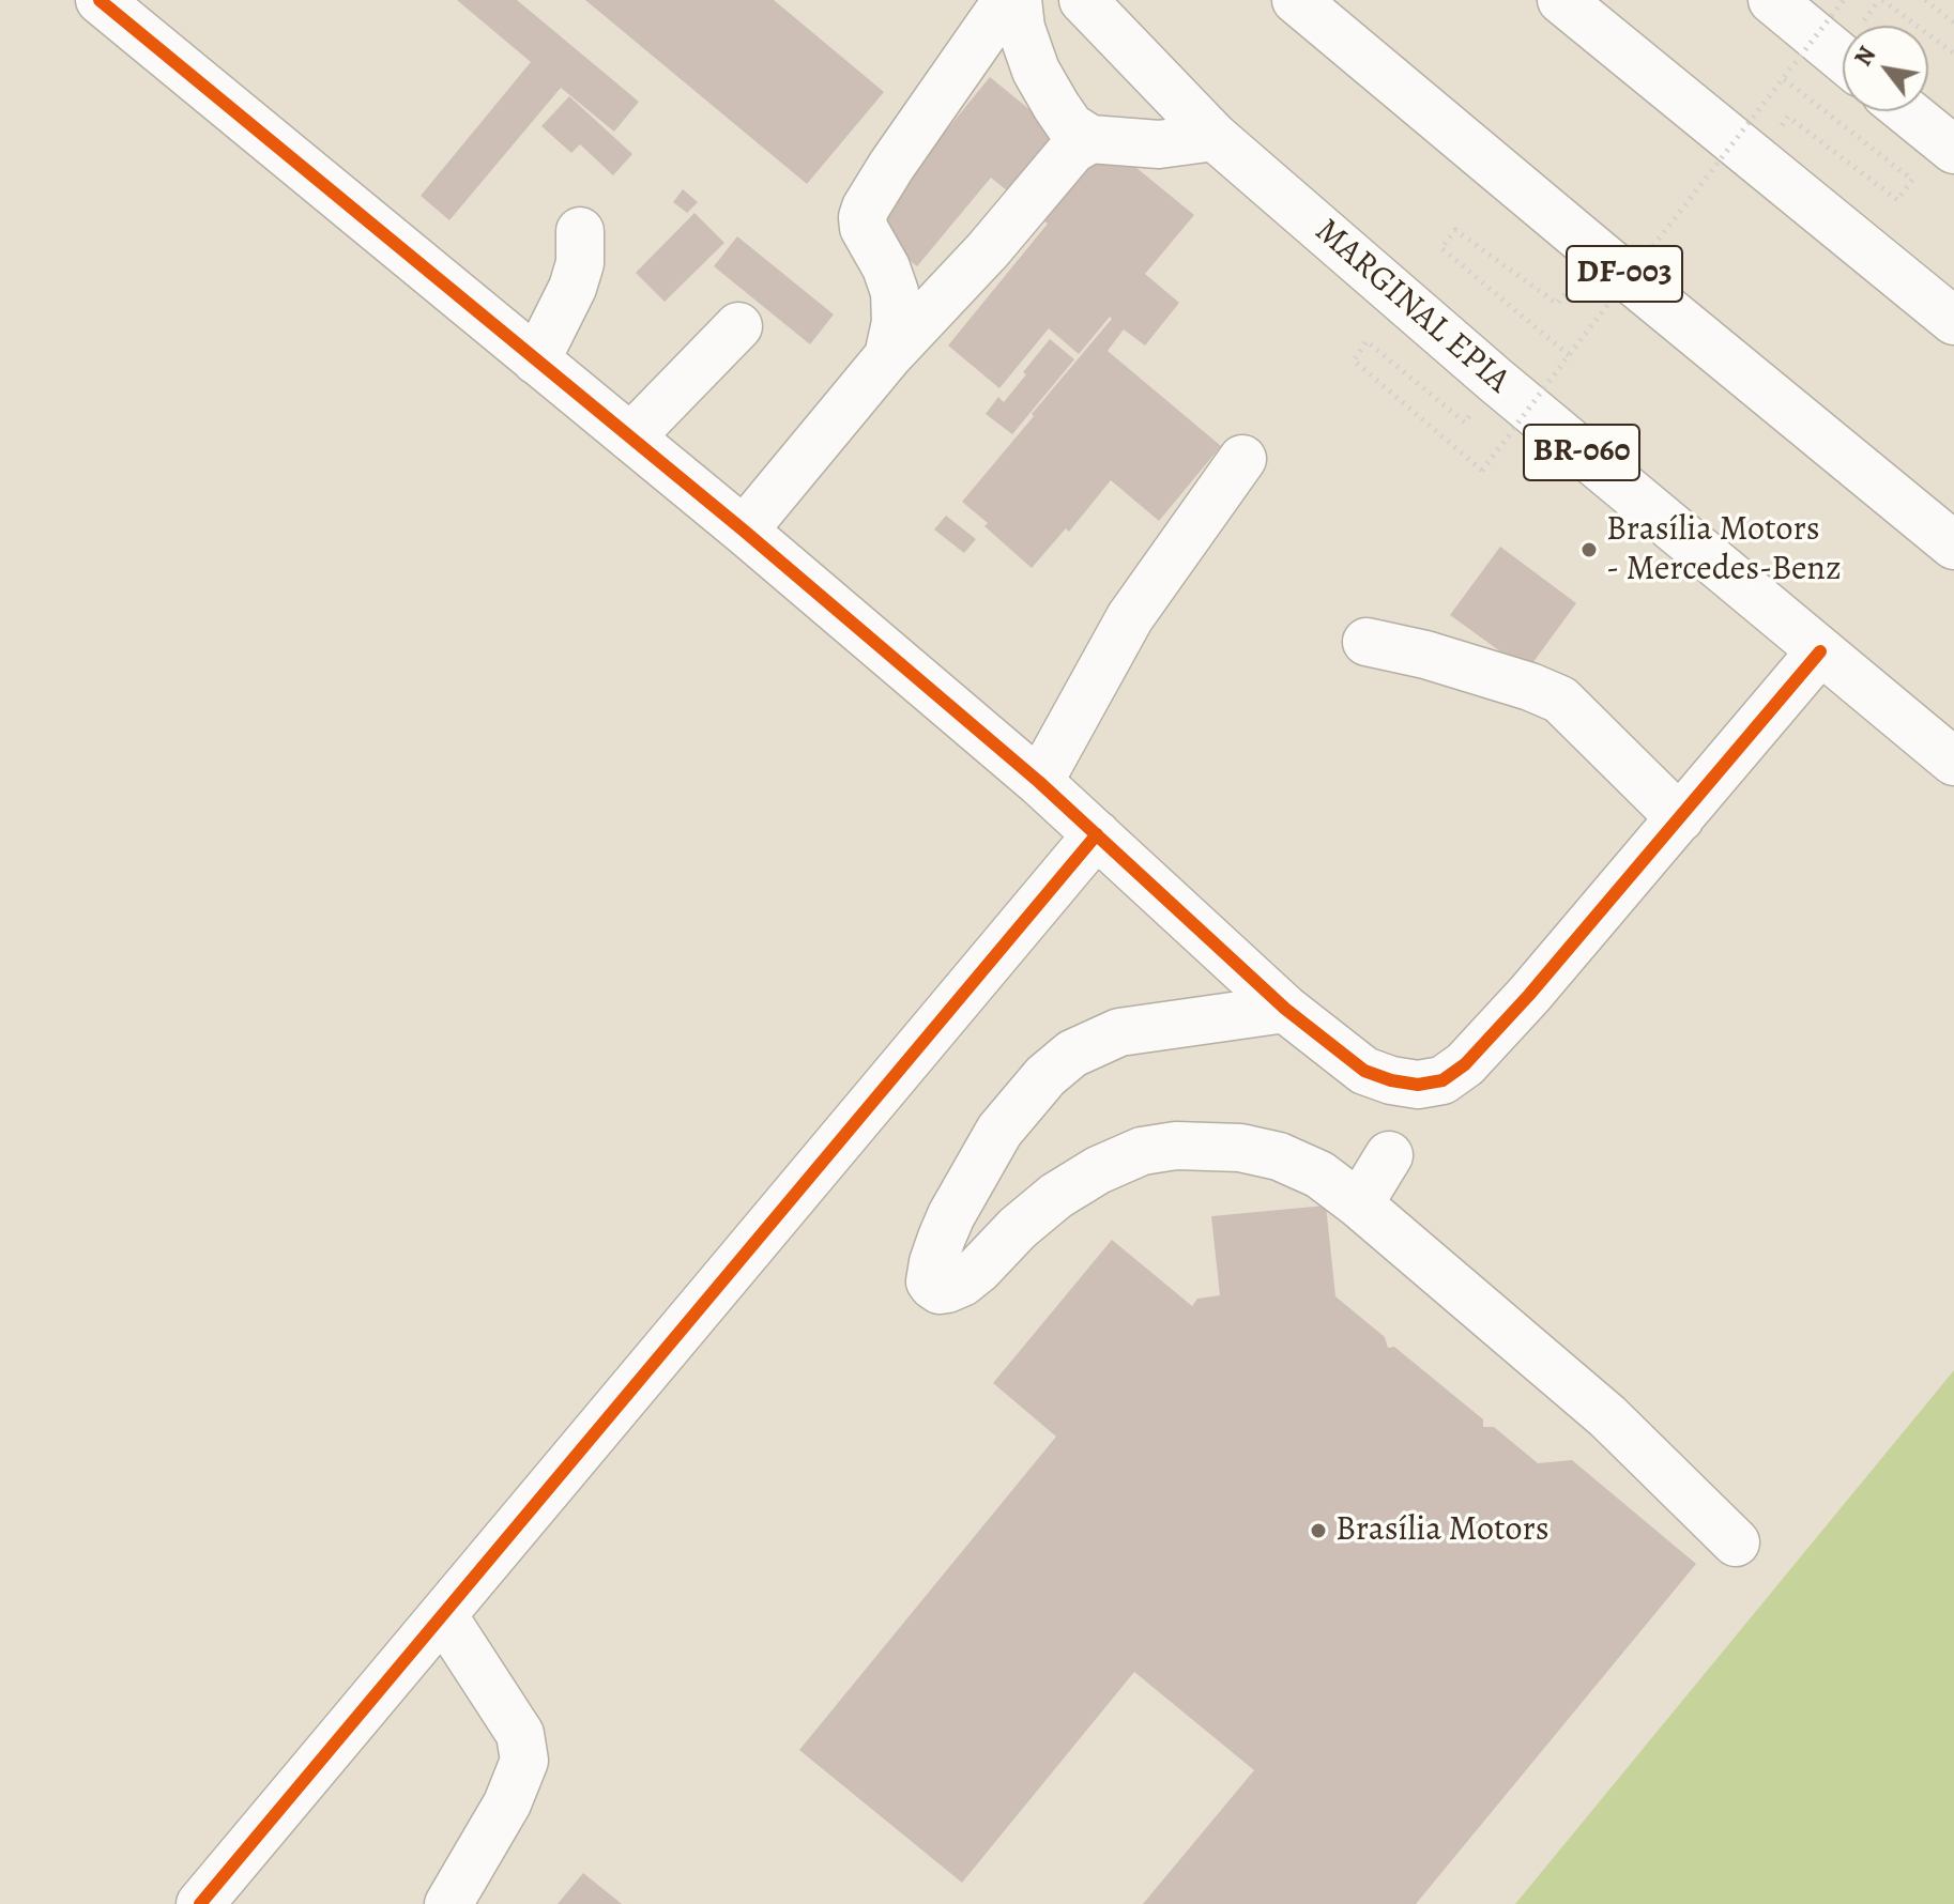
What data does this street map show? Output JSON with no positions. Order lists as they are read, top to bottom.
{
  "streets": {
    "main road": ["DF-003", "MARGINAL EPIA", "BR-060"]
  },
  "places": ["Brasília Motors - Mercedes-Benz", "Brasília Motors"],
  "north": "top left"
}
